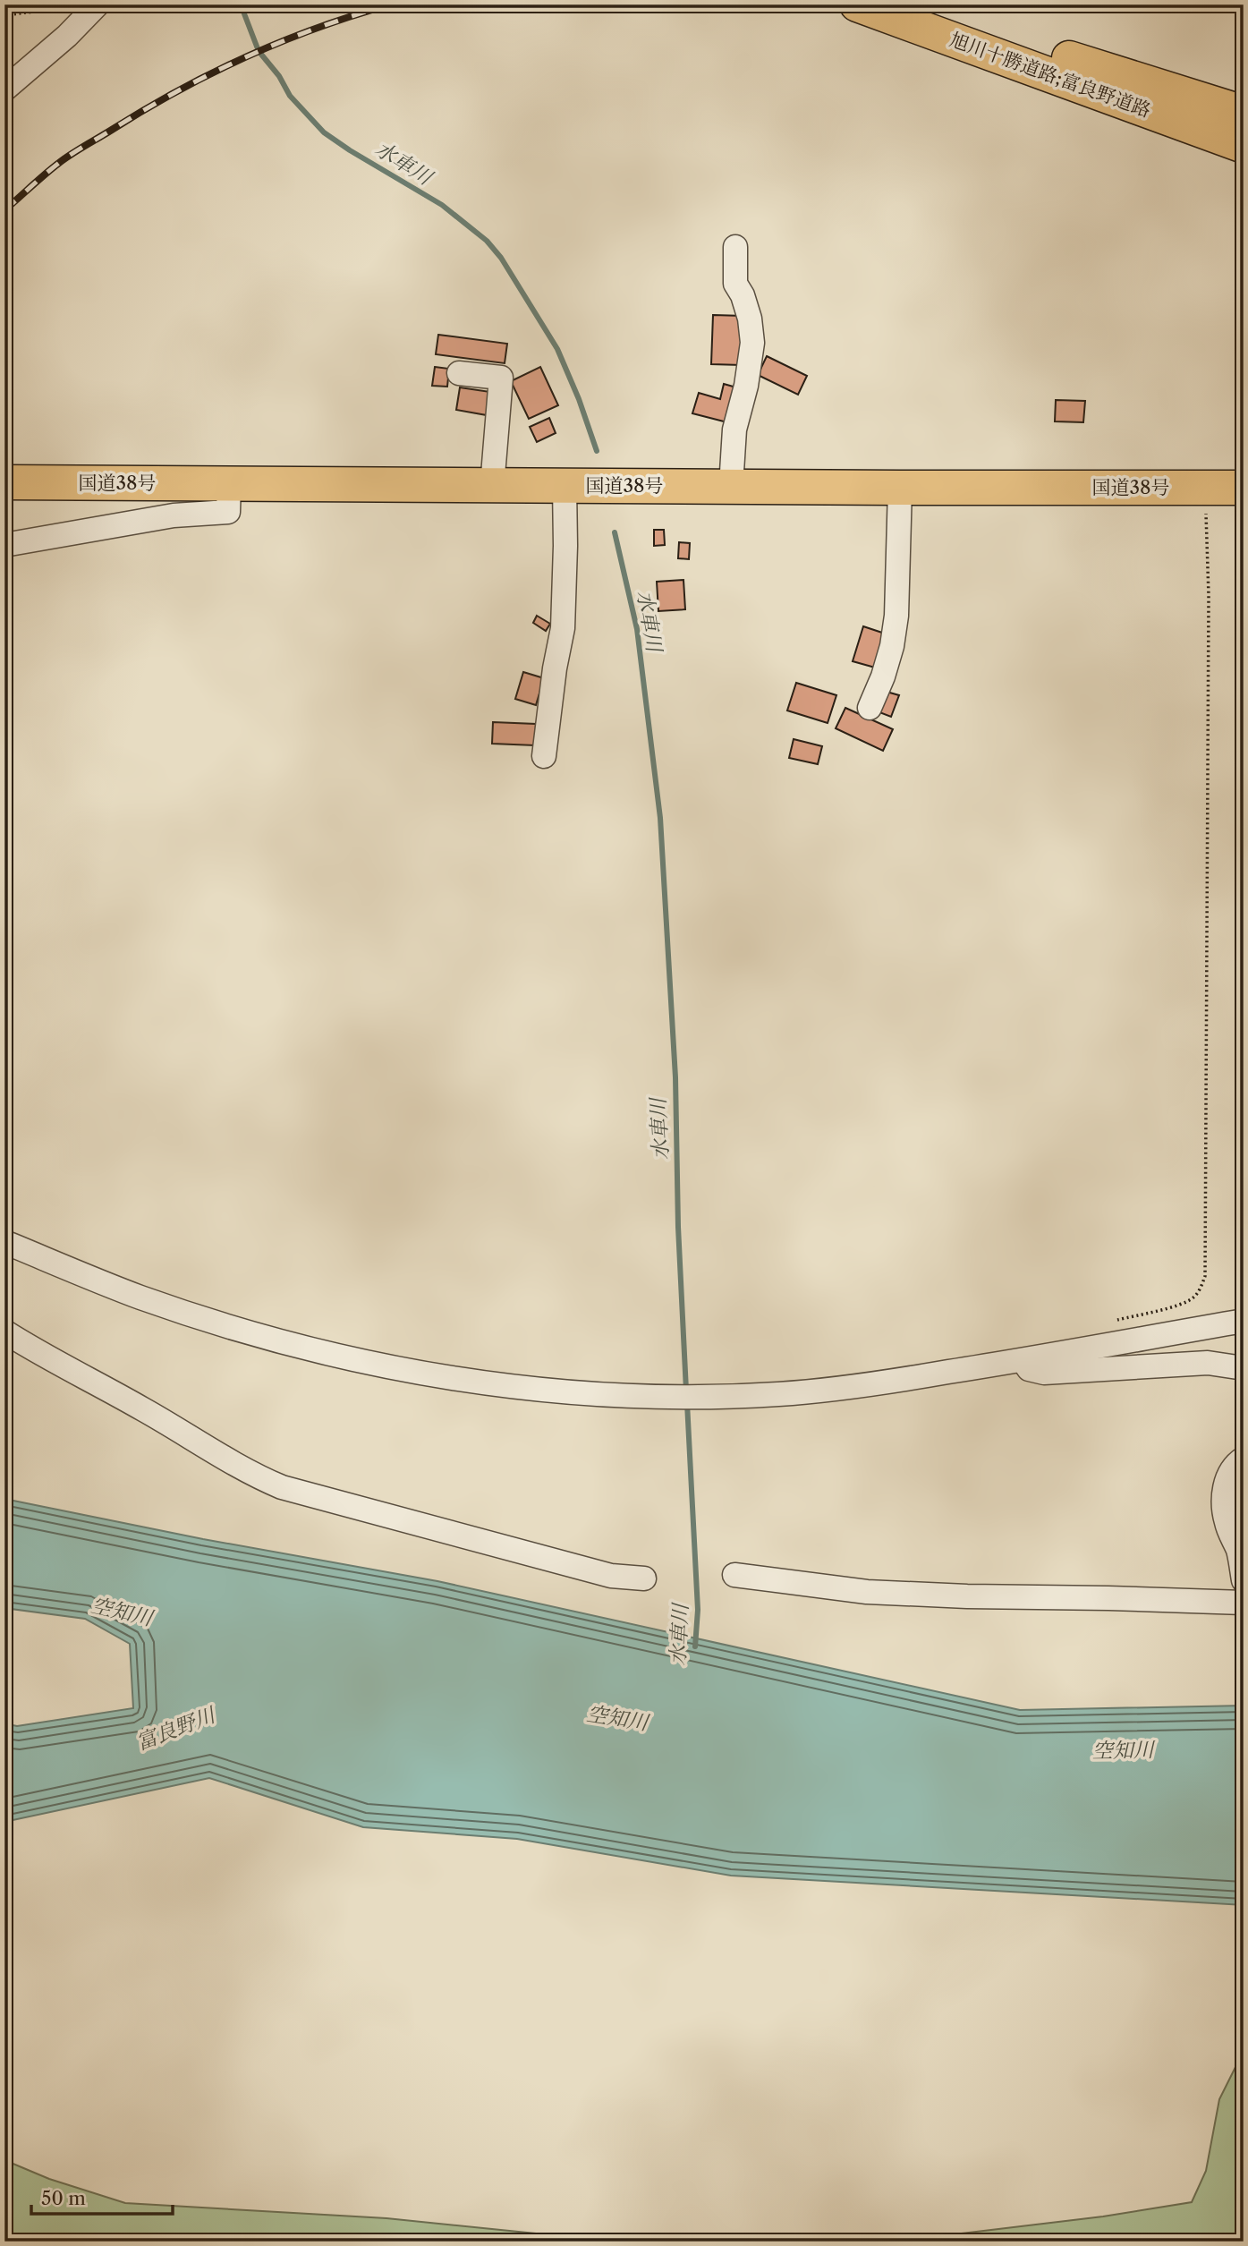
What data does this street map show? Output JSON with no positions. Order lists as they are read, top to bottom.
{
  "streets": {
    "highway": ["旭川十勝道路;富良野道路", "国道38号"]
  },
  "water": ["水車川", "空知川", "富良野川"],
  "scale_bar": "50 m"
}
